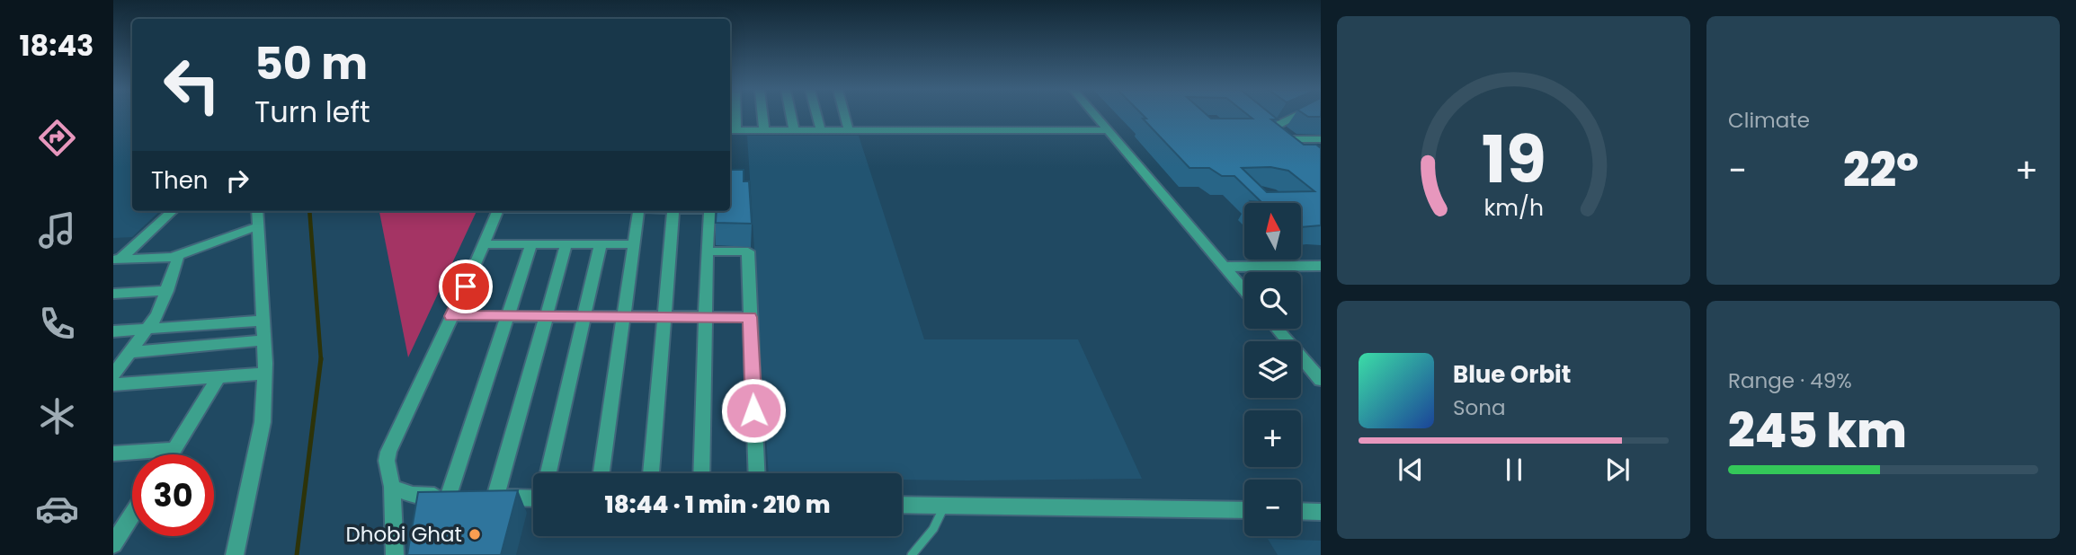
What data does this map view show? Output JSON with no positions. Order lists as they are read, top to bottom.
{
  "places": ["Dhobi Ghat"],
  "north": "top",
  "page": {
    "tabs": "18:43",
    "tile": [
      "Climate",
      ["Range · 49%", "245 km"]
    ],
    "turn": ["50 m", "Turn left"],
    "heat": ["−", "22°", "+"],
    "then": "Then",
    "map_buttons": ["+", "−"],
    "song": ["Blue Orbit", "Sona"],
    "limit": "30",
    "trip": "18:44 · 1 min · 210 m",
    "gauge": ["19", "km/h"]
  }
}
